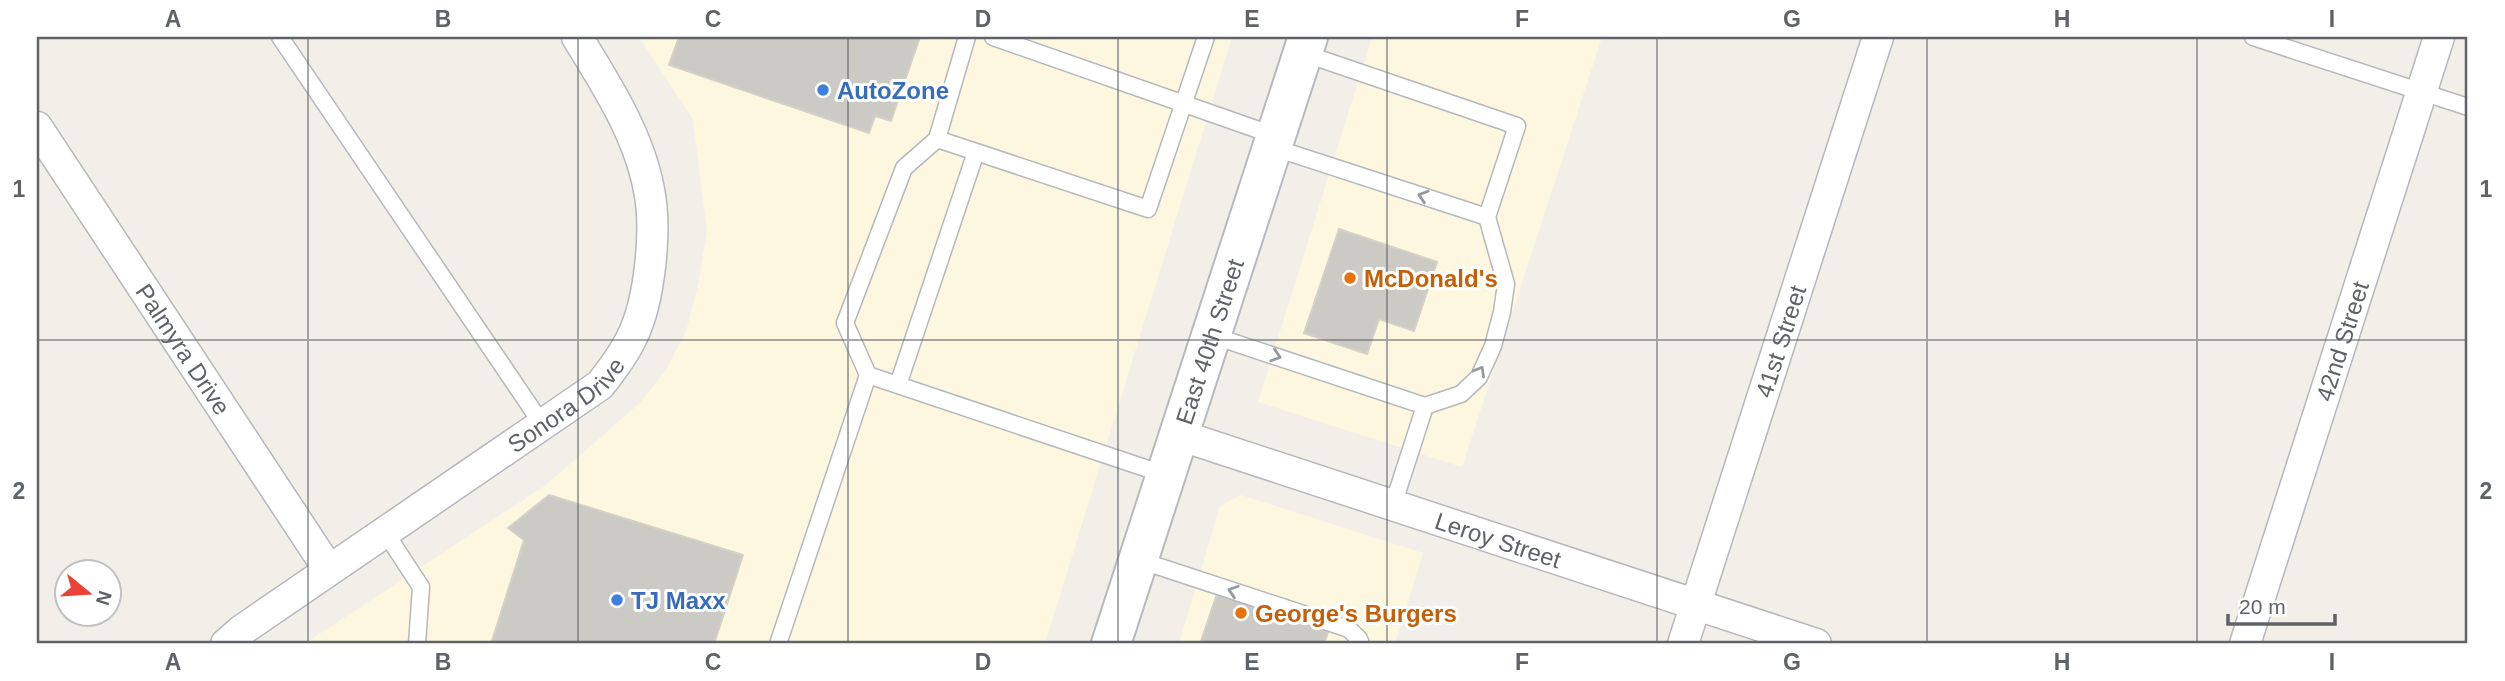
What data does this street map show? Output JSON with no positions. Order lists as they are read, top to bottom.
{
  "streets": {
    "main road": ["East 40th Street"],
    "street": [
      "42nd Street",
      "41st Street",
      "Palmyra Drive",
      "Sonora Drive",
      "Leroy Street"
    ]
  },
  "crossings": [
    ["East 40th Street", "Leroy Street"],
    ["41st Street", "Leroy Street"],
    ["Palmyra Drive", "Sonora Drive"]
  ],
  "places": [
    "AutoZone",
    "McDonald's",
    "TJ Maxx",
    "George's Burgers"
  ],
  "scale_bar": "20 m",
  "north": "right",
  "grid": {
    "columns": [
      "A",
      "B",
      "C",
      "D",
      "E",
      "F",
      "G",
      "H",
      "I"
    ],
    "rows": ["1", "2"]
  }
}
